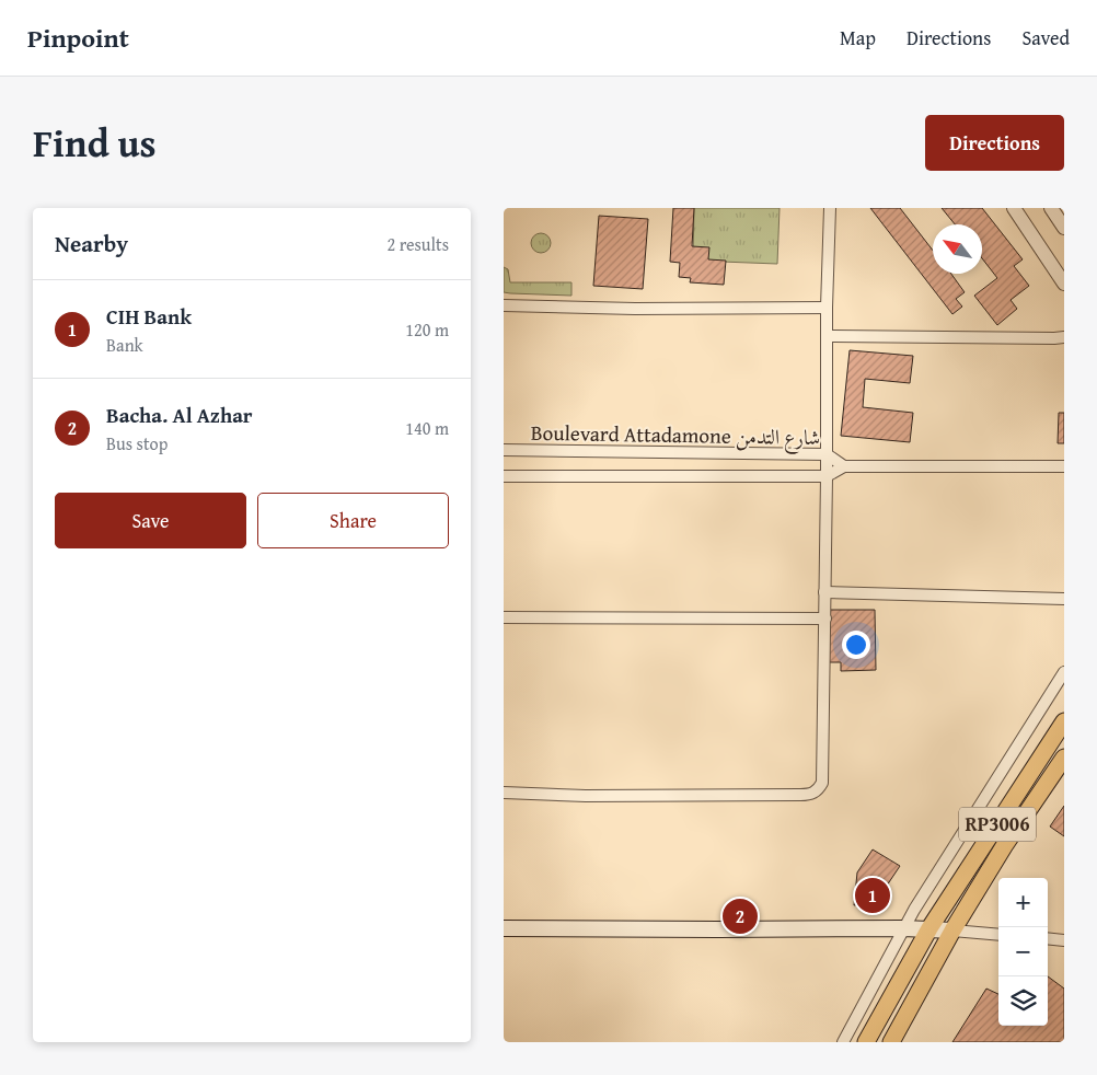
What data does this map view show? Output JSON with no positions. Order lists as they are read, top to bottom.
{
  "streets": {
    "main road": ["RP3006"],
    "street": ["Boulevard Attadamone شارع التدمن"]
  },
  "north": "top left",
  "page": {
    "header": "Pinpoint",
    "nav": ["Map", "Directions", "Saved"],
    "title": "Find us",
    "buttons": [
      "Directions",
      ["Save", "Share"]
    ],
    "heading": ["Nearby", "2 results"],
    "list": [
      {
        "mark": "1",
        "name": "CIH Bank",
        "note": "Bank",
        "value": "120 m"
      },
      {
        "mark": "2",
        "name": "Bacha. Al Azhar",
        "note": "Bus stop",
        "value": "140 m"
      }
    ],
    "pins": ["1", "2"],
    "map_buttons": ["+", "−"]
  }
}
